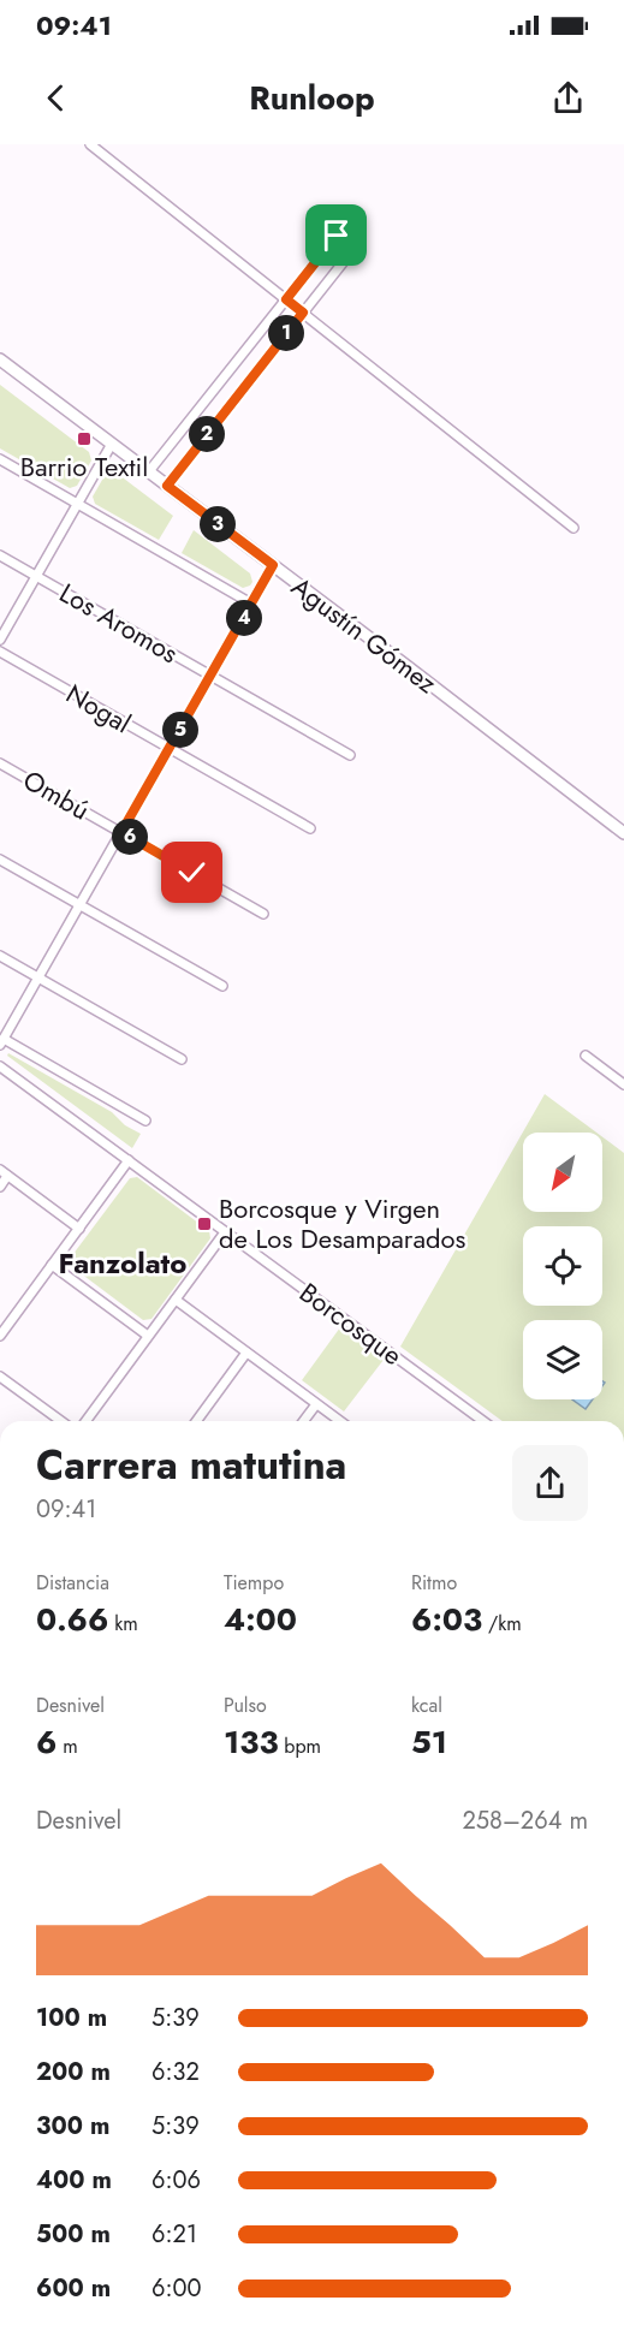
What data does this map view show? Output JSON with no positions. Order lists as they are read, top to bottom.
{
  "streets": {
    "main road": ["Agustín Gómez"],
    "street": [
      "Los Aromos",
      "Nogal",
      "Ombú",
      "Borcosque"
    ]
  },
  "districts": ["Fanzolato"],
  "places": {
    "transit": ["Barrio Textil", "Borcosque y Virgen de Los Desamparados"]
  },
  "north": "bottom left",
  "page": {
    "status": "09:41",
    "header": "Runloop",
    "pins": [
      "1",
      "2",
      "3",
      "4",
      "5",
      "6"
    ],
    "heading": ["Carrera matutina", "09:41"],
    "stats": [
      ["Distancia", "0.66 km"],
      ["Tiempo", "4:00"],
      ["Ritmo", "6:03 /km"],
      ["Desnivel", "6 m"],
      ["Pulso", "133 bpm"],
      ["kcal", "51"]
    ],
    "chart": ["Desnivel", "258–264 m"],
    "list": [
      {
        "name": "100 m",
        "note": "5:39"
      },
      {
        "name": "200 m",
        "note": "6:32"
      },
      {
        "name": "300 m",
        "note": "5:39"
      },
      {
        "name": "400 m",
        "note": "6:06"
      },
      {
        "name": "500 m",
        "note": "6:21"
      },
      {
        "name": "600 m",
        "note": "6:00"
      }
    ]
  }
}
